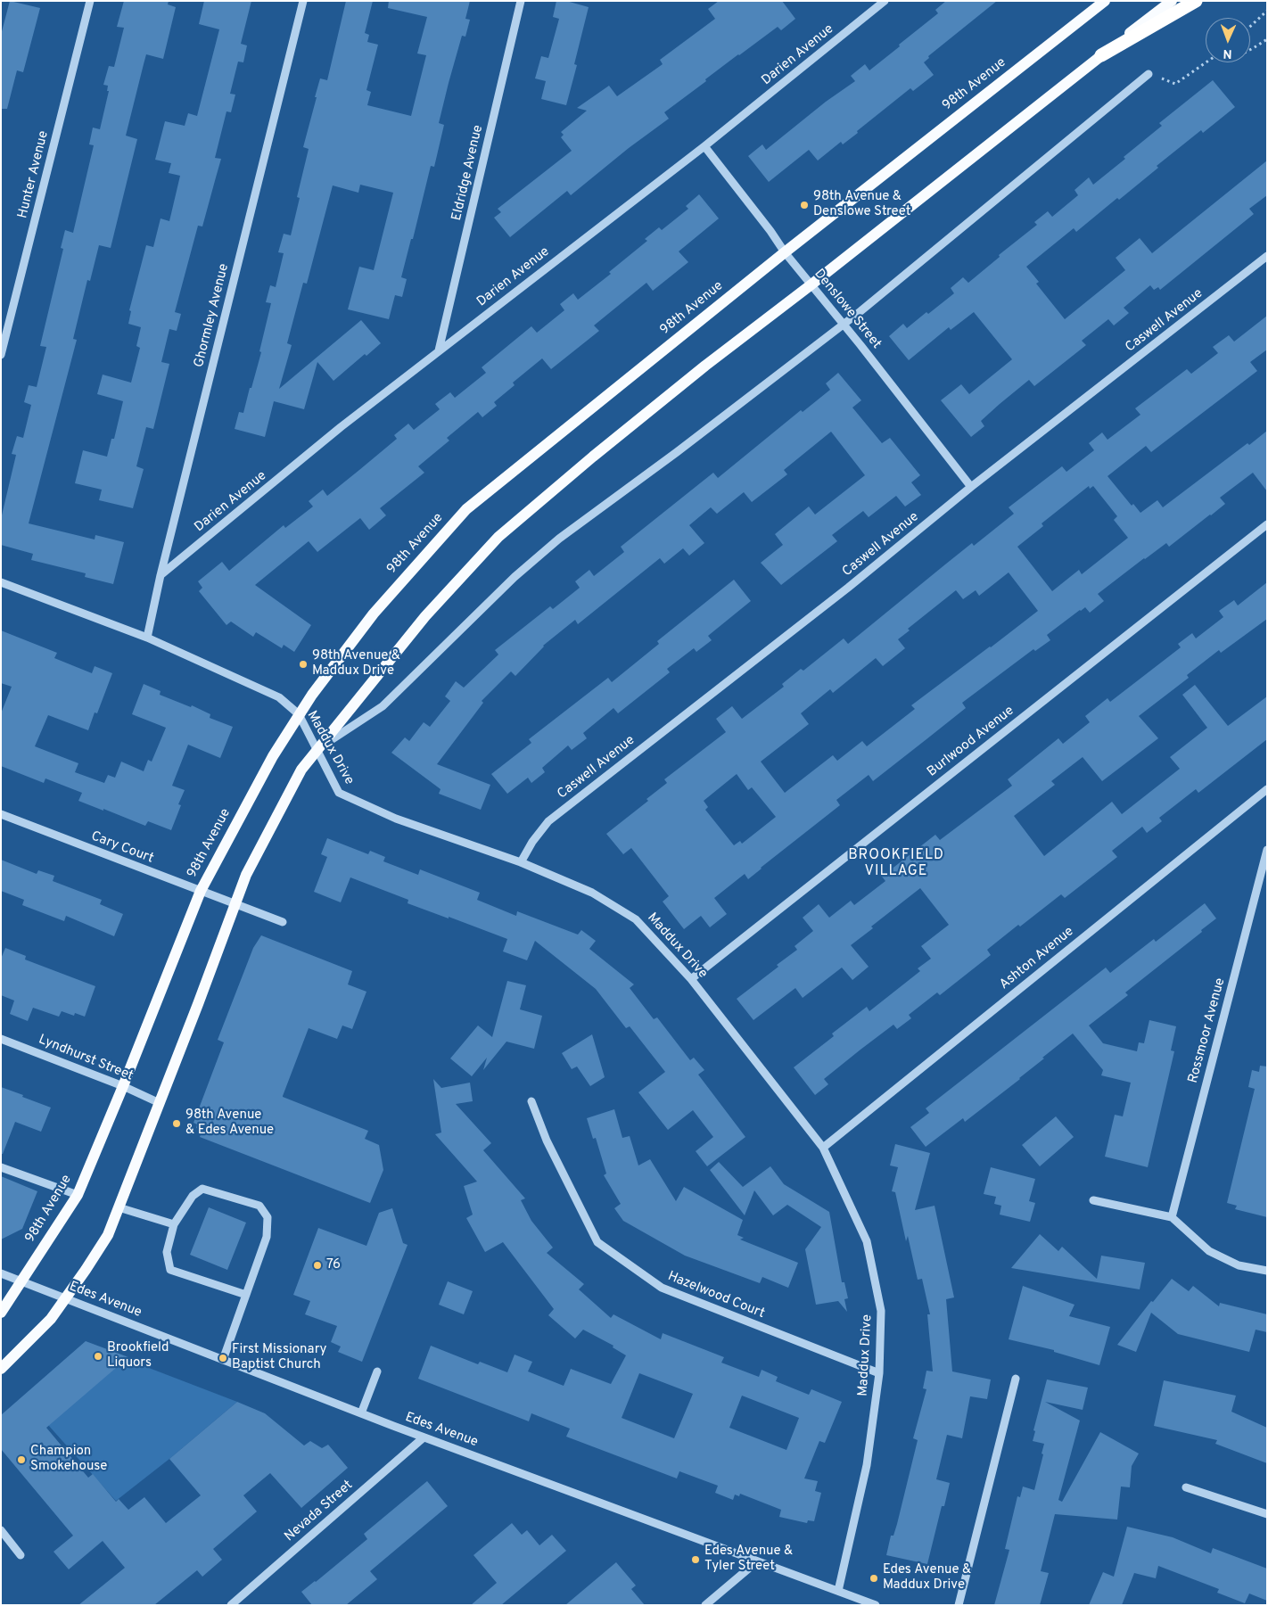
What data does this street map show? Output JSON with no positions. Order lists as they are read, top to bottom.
{
  "streets": {
    "main road": ["98th Avenue"],
    "street": [
      "Darien Avenue",
      "Eldridge Avenue",
      "Hunter Avenue",
      "Denslowe Street",
      "Ghormley Avenue",
      "Caswell Avenue",
      "Burlwood Avenue",
      "Maddux Drive",
      "Cary Court",
      "Ashton Avenue",
      "Rossmoor Avenue",
      "Lyndhurst Street",
      "Hazelwood Court",
      "Edes Avenue",
      "Nevada Street"
    ]
  },
  "crossings": [
    ["Darien Avenue", "Eldridge Avenue"],
    ["Darien Avenue", "Denslowe Street"],
    ["Darien Avenue", "Ghormley Avenue"],
    ["98th Avenue", "Denslowe Street"],
    ["98th Avenue", "Maddux Drive"],
    ["98th Avenue", "Cary Court"],
    ["98th Avenue", "Lyndhurst Street"],
    ["98th Avenue", "Edes Avenue"],
    ["Denslowe Street", "Caswell Avenue"],
    ["Ghormley Avenue", "Maddux Drive"],
    ["Caswell Avenue", "Maddux Drive"],
    ["Burlwood Avenue", "Maddux Drive"],
    ["Maddux Drive", "Ashton Avenue"],
    ["Maddux Drive", "Hazelwood Court"],
    ["Maddux Drive", "Edes Avenue"],
    ["Edes Avenue", "Nevada Street"]
  ],
  "districts": ["BROOKFIELD VILLAGE"],
  "places": [
    "98th Avenue & Denslowe Street",
    "98th Avenue & Maddux Drive",
    "98th Avenue & Edes Avenue",
    "76",
    "Brookfield Liquors",
    "First Missionary Baptist Church",
    "Champion Smokehouse",
    "Edes Avenue & Tyler Street",
    "Edes Avenue & Maddux Drive"
  ],
  "north": "bottom"
}
